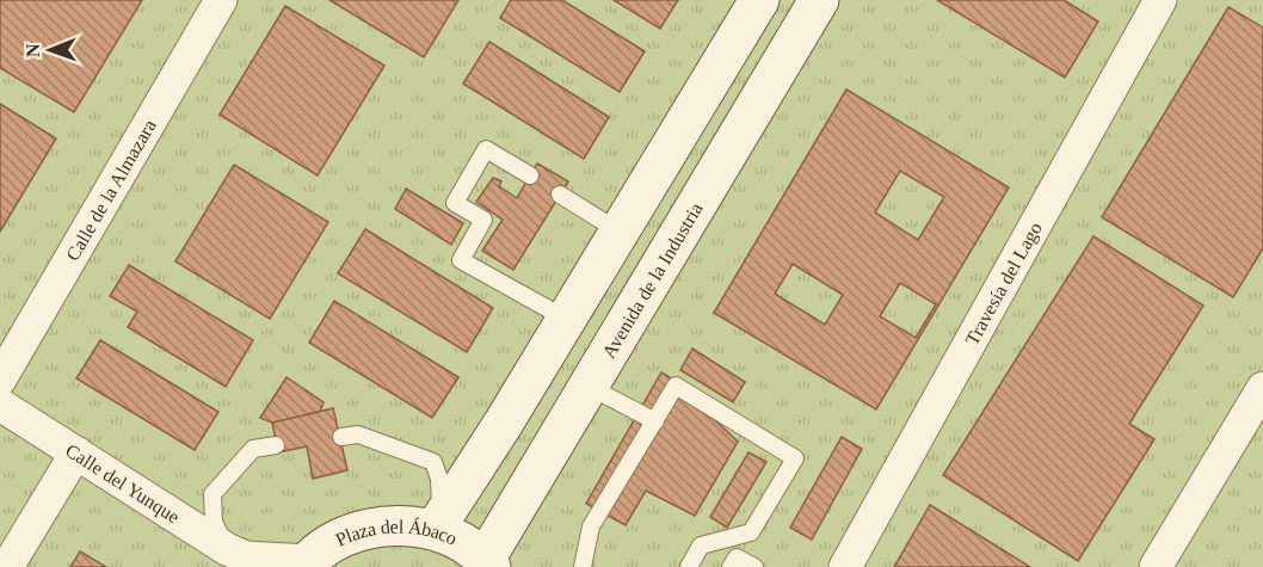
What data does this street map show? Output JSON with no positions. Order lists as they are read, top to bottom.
{
  "streets": {
    "street": [
      "Calle de la Almazara",
      "Avenida de la Industria",
      "Travesía del Lago",
      "Calle del Yunque",
      "Plaza del Ábaco"
    ]
  },
  "crossings": [
    ["Avenida de la Industria", "Plaza del Ábaco"],
    ["Calle del Yunque", "Plaza del Ábaco"]
  ],
  "north": "left"
}
